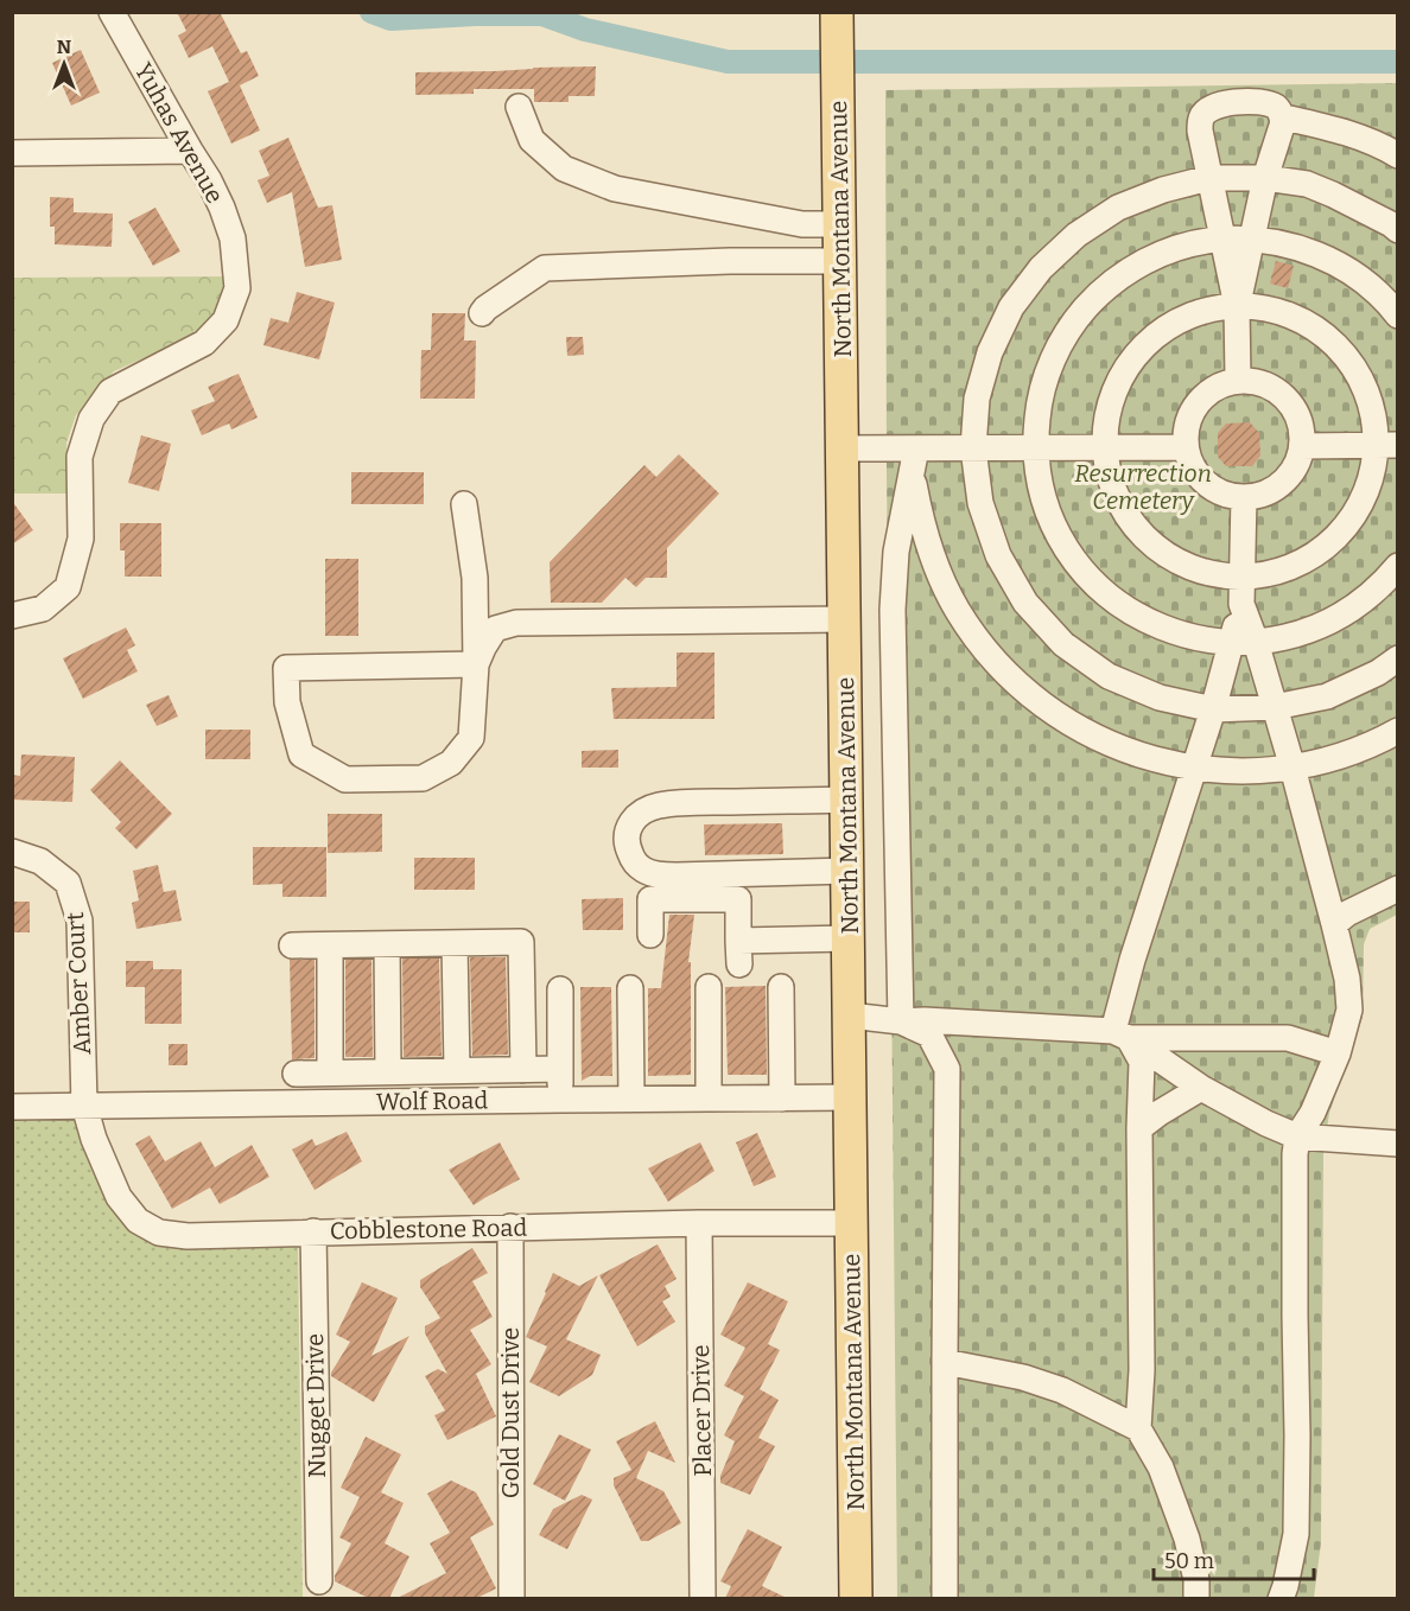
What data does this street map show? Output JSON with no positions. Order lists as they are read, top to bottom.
{
  "streets": {
    "main road": ["North Montana Avenue"],
    "street": [
      "Yuhas Avenue",
      "Amber Court",
      "Wolf Road",
      "Cobblestone Road",
      "Nugget Drive",
      "Placer Drive",
      "Gold Dust Drive"
    ]
  },
  "crossings": [
    ["North Montana Avenue", "Wolf Road"],
    ["North Montana Avenue", "Cobblestone Road"],
    ["Amber Court", "Wolf Road"],
    ["Amber Court", "Cobblestone Road"],
    ["Wolf Road", "Cobblestone Road"],
    ["Cobblestone Road", "Nugget Drive"],
    ["Cobblestone Road", "Placer Drive"],
    ["Cobblestone Road", "Gold Dust Drive"]
  ],
  "parks": ["Resurrection Cemetery"],
  "scale_bar": "50 m",
  "north": "top"
}
